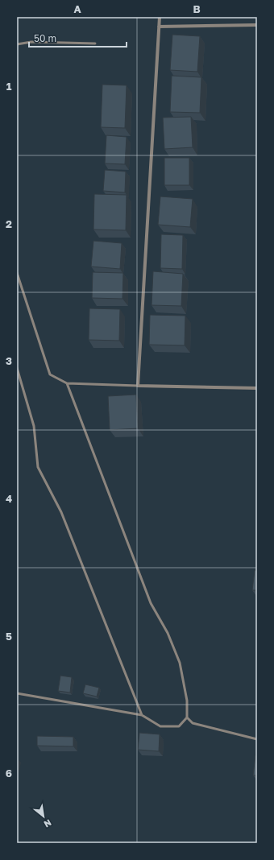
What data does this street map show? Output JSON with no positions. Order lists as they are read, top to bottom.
{
  "scale_bar": "50 m",
  "north": "bottom right",
  "grid": {
    "columns": ["A", "B"],
    "rows": [
      "1",
      "2",
      "3",
      "4",
      "5",
      "6"
    ]
  }
}
